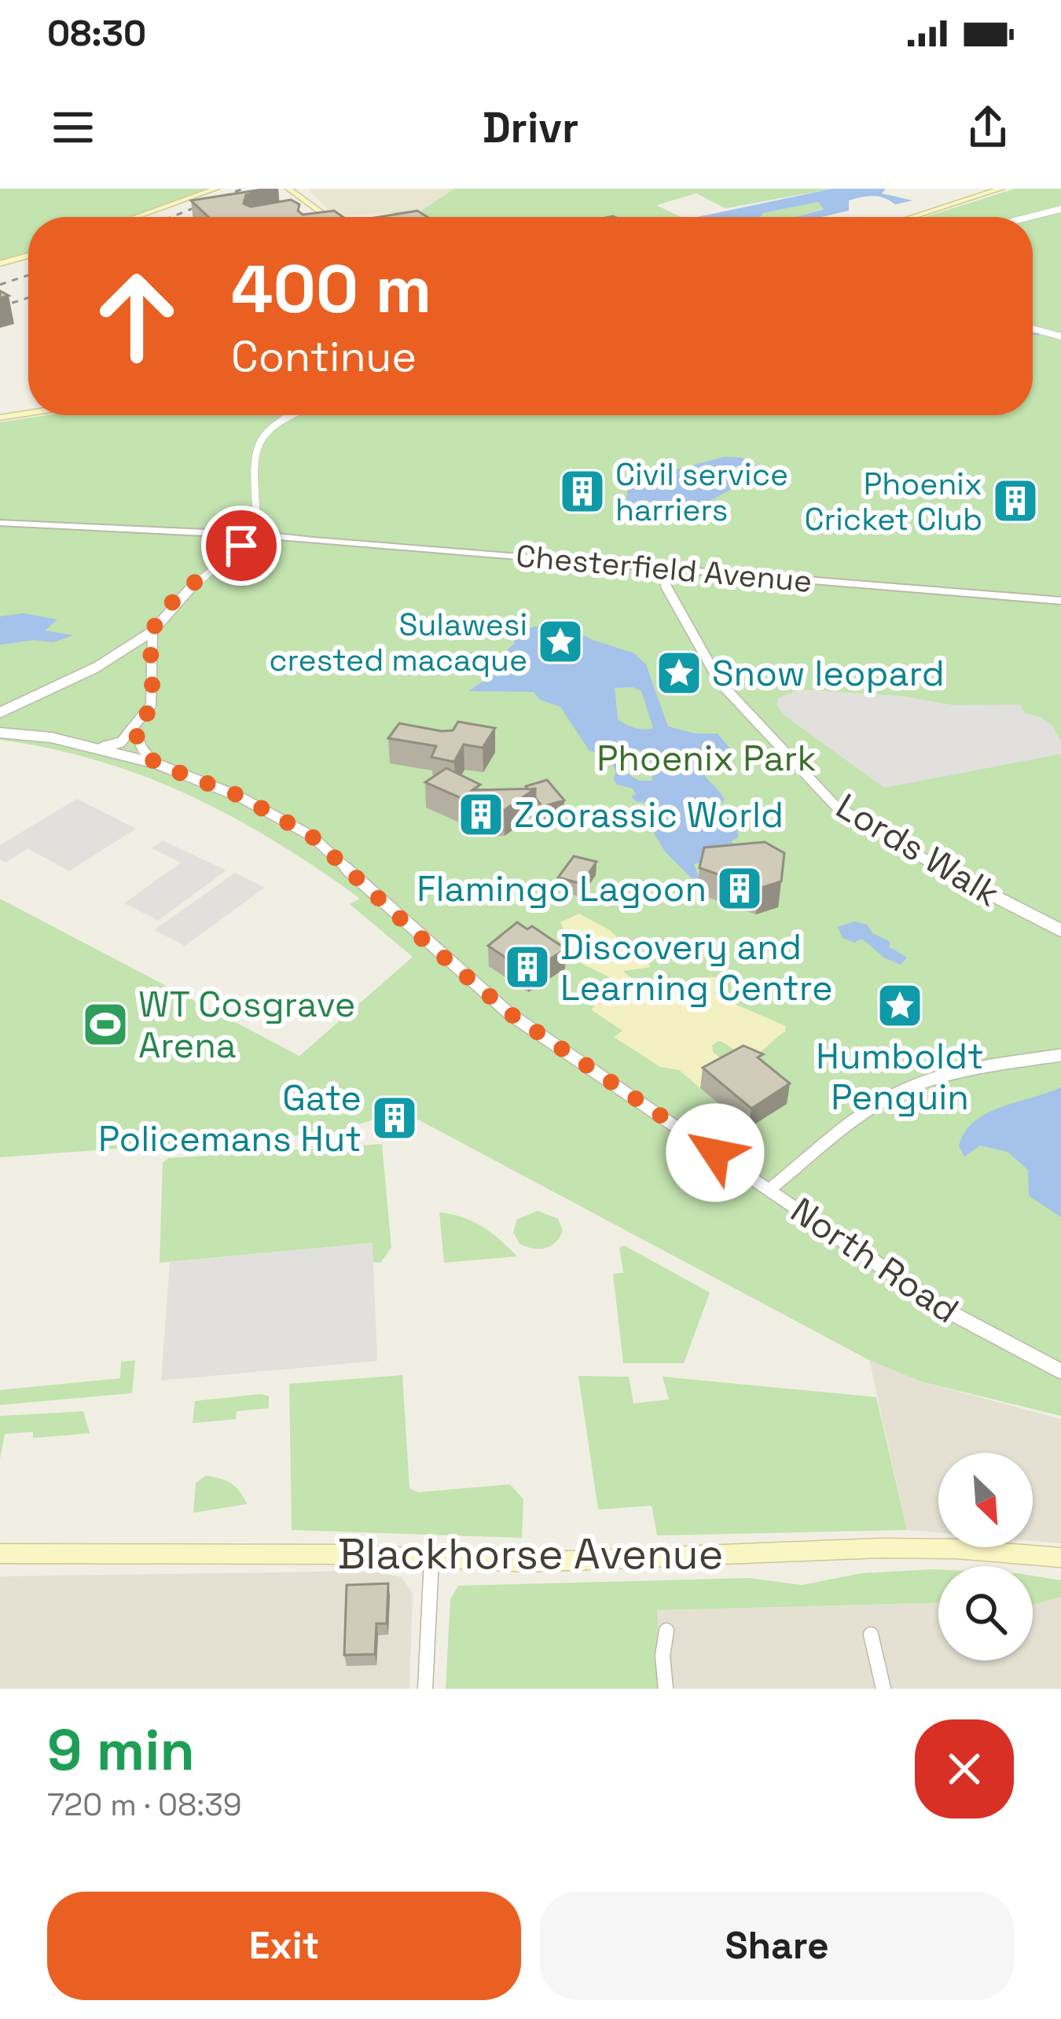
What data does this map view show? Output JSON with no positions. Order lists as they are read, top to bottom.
{
  "streets": {
    "main road": ["Blackhorse Avenue"],
    "street": ["Chesterfield Avenue", "Lords Walk", "North Road"]
  },
  "crossings": [
    ["Chesterfield Avenue", "Lords Walk"]
  ],
  "parks": ["Phoenix Park"],
  "places": {
    "building": [
      "Civil service harriers",
      "Phoenix Cricket Club",
      "Zoorassic World",
      "Flamingo Lagoon",
      "Discovery and Learning Centre",
      "Gate Policemans Hut"
    ],
    "place": ["Sulawesi crested macaque", "Snow leopard", "Humboldt Penguin"],
    "sports": ["WT Cosgrave Arena"]
  },
  "north": "bottom right",
  "page": {
    "status": "08:30",
    "header": "Drivr",
    "turn": ["400 m", "Continue"],
    "heading": ["9 min", "720 m · 08:39"],
    "buttons": ["Exit", "Share"]
  }
}
